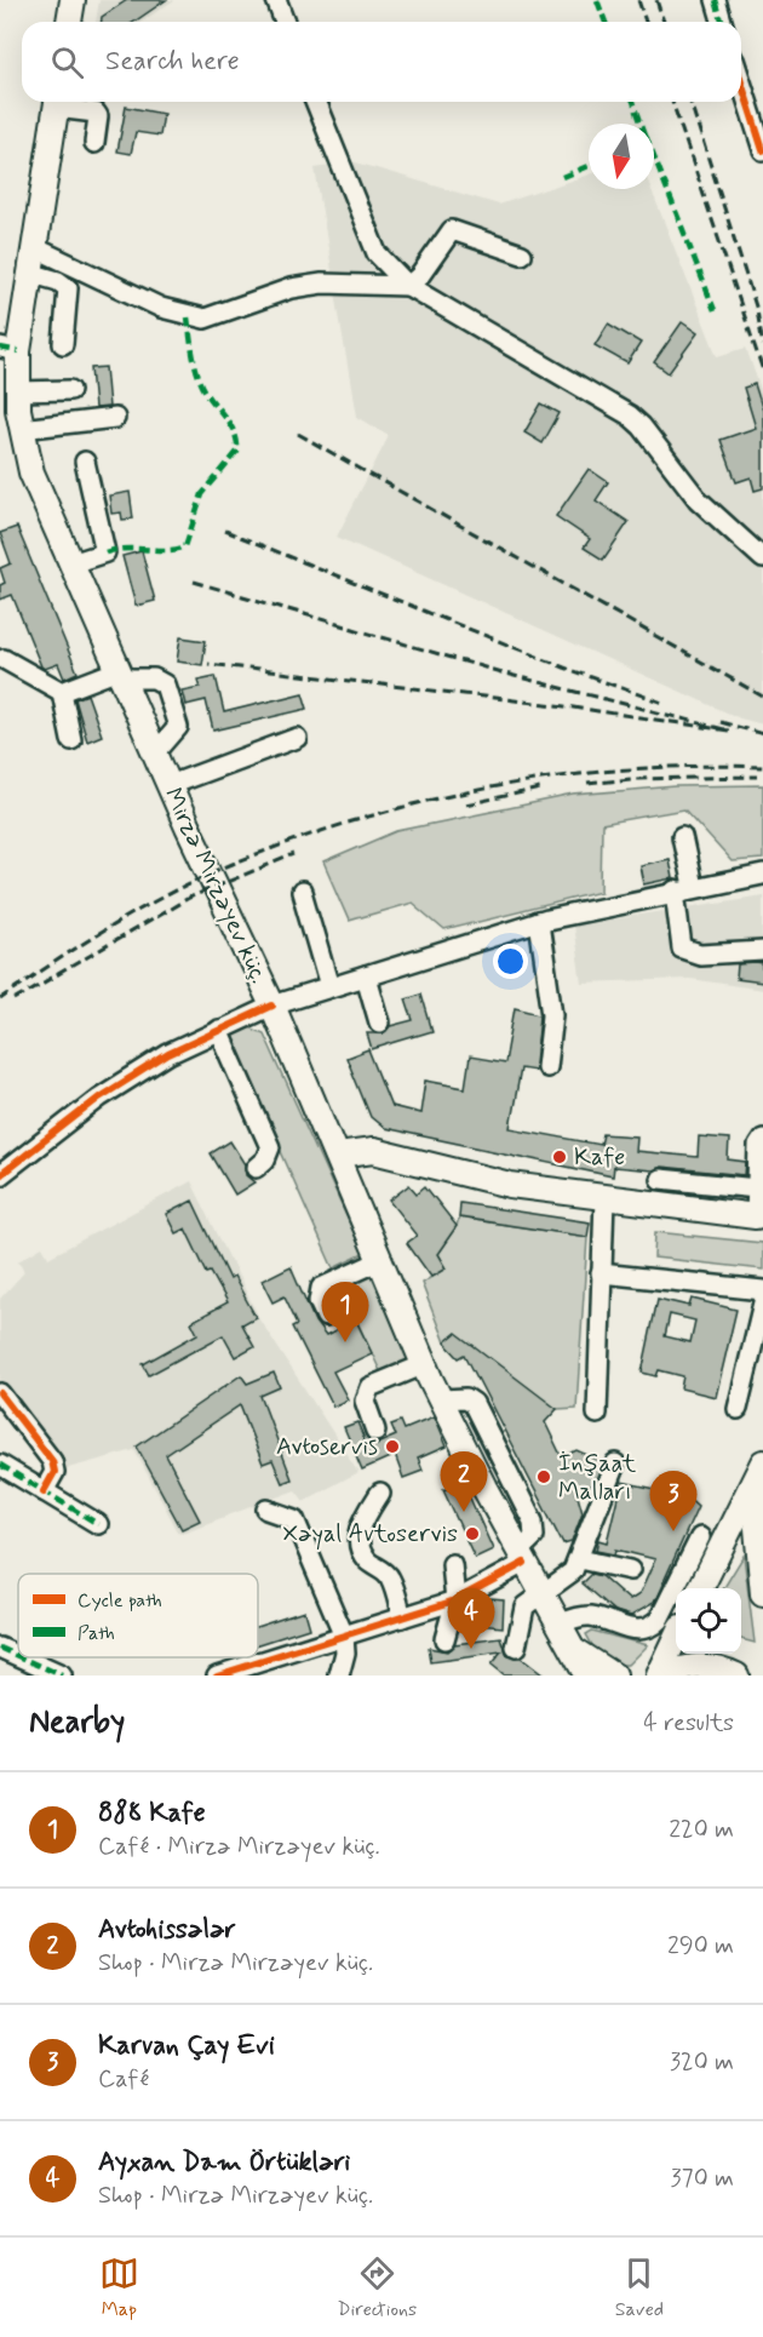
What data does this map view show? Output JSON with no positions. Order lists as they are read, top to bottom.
{
  "streets": {
    "main road": ["Mirzə Mirzəyev küç."]
  },
  "places": [
    "Kafe",
    "Avtoservis",
    "İnşaat Malları",
    "Xəyal Avtoservis"
  ],
  "legend": ["Cycle path", "Path"],
  "north": "bottom",
  "page": {
    "search": "Search here",
    "pins": [
      "1",
      "2",
      "3",
      "4"
    ],
    "heading": ["Nearby", "4 results"],
    "list": [
      {
        "mark": "1",
        "name": "888 Kafe",
        "note": "Café · Mirzə Mirzəyev küç.",
        "value": "220 m"
      },
      {
        "mark": "2",
        "name": "Avtohissələr",
        "note": "Shop · Mirzə Mirzəyev küç.",
        "value": "290 m"
      },
      {
        "mark": "3",
        "name": "Karvan Çay Evi",
        "note": "Café",
        "value": "320 m"
      },
      {
        "mark": "4",
        "name": "Ayxan Dam Örtükləri",
        "note": "Shop · Mirzə Mirzəyev küç.",
        "value": "370 m"
      }
    ],
    "nav": ["Map", "Directions", "Saved"]
  }
}
